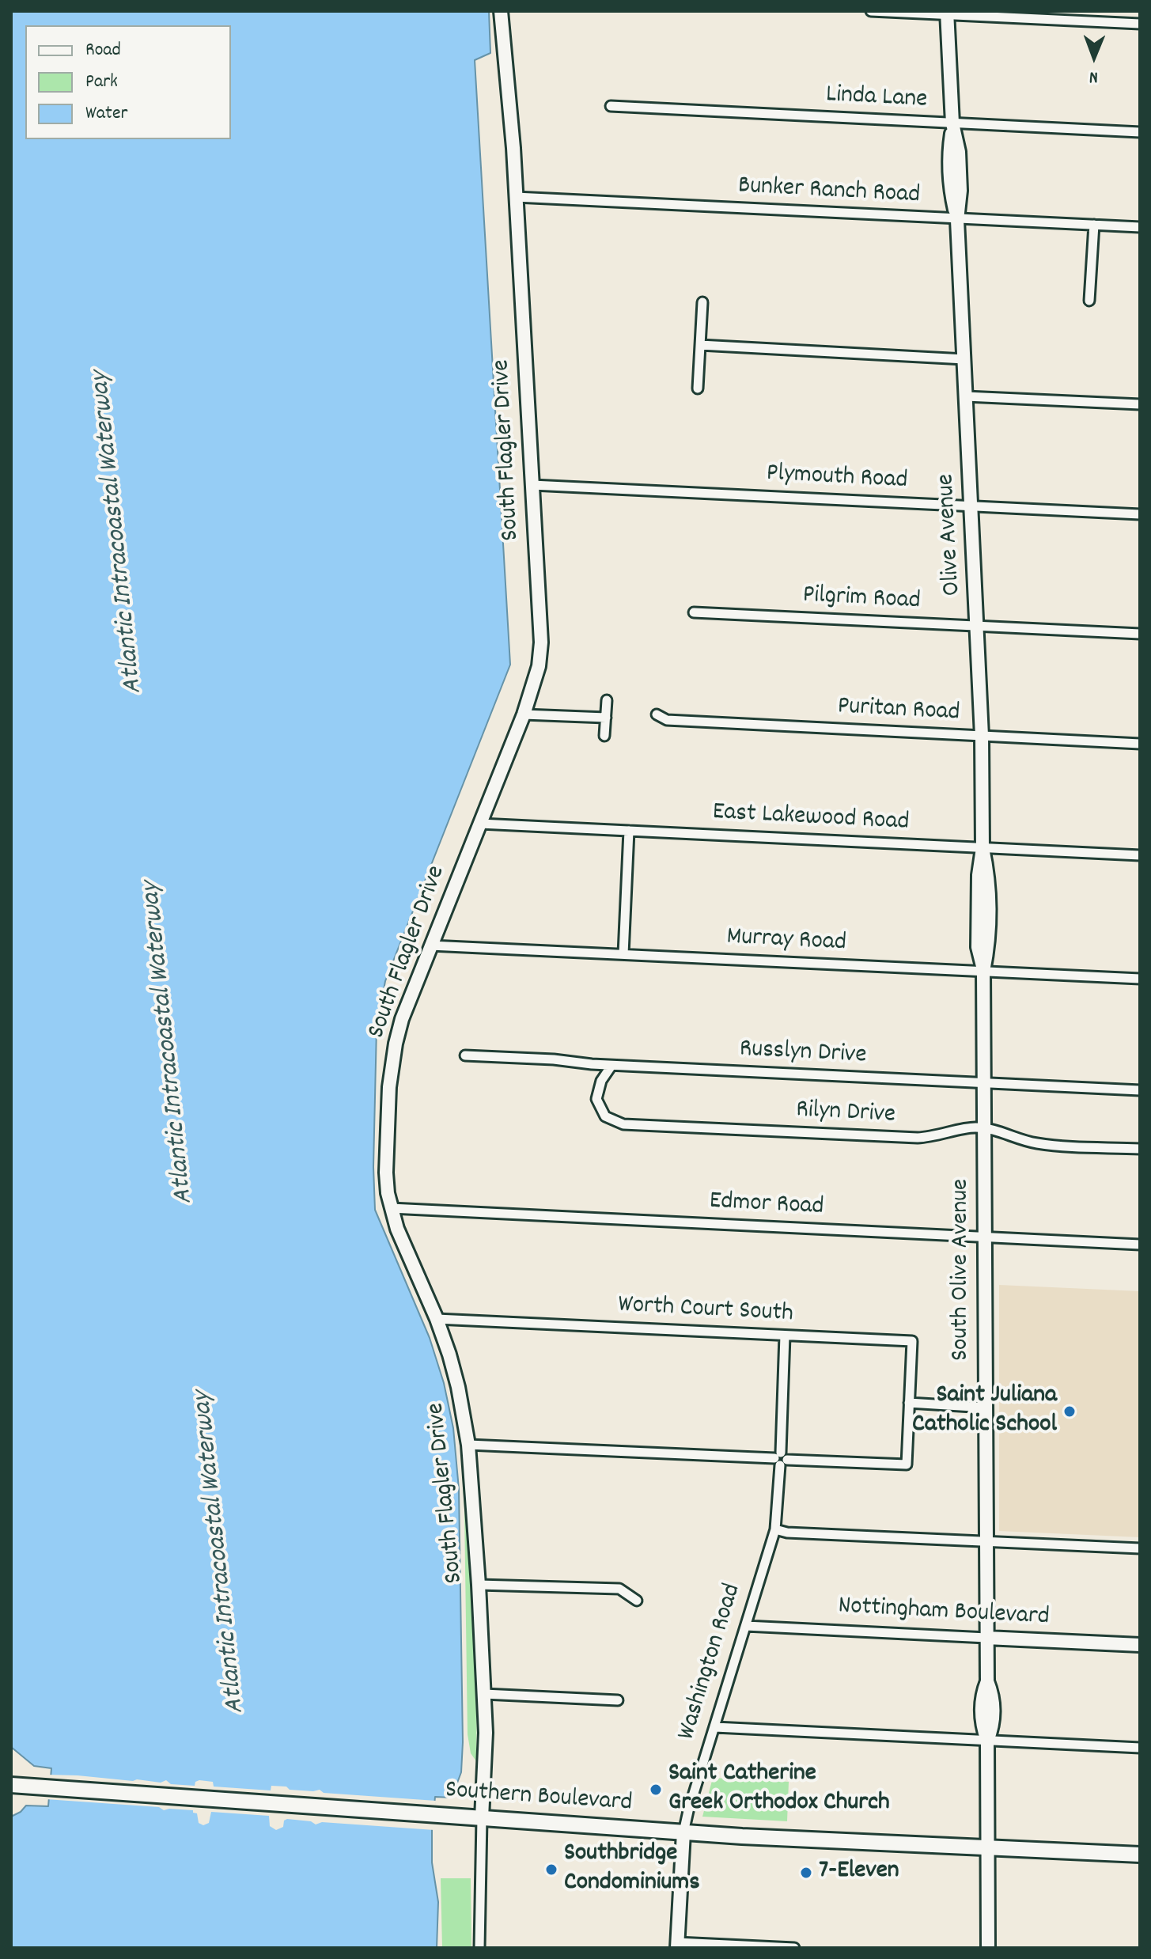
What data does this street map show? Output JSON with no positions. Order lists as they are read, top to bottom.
{
  "streets": {
    "main road": ["Southern Boulevard"],
    "street": [
      "Linda Lane",
      "Bunker Ranch Road",
      "South Flagler Drive",
      "Plymouth Road",
      "Olive Avenue",
      "Pilgrim Road",
      "Puritan Road",
      "East Lakewood Road",
      "Murray Road",
      "Russlyn Drive",
      "Rilyn Drive",
      "Edmor Road",
      "South Olive Avenue",
      "Worth Court South",
      "Nottingham Boulevard",
      "Washington Road"
    ]
  },
  "crossings": [
    ["Linda Lane", "Olive Avenue"],
    ["Bunker Ranch Road", "South Flagler Drive"],
    ["Bunker Ranch Road", "Olive Avenue"],
    ["South Flagler Drive", "Plymouth Road"],
    ["South Flagler Drive", "East Lakewood Road"],
    ["South Flagler Drive", "Murray Road"],
    ["South Flagler Drive", "Edmor Road"],
    ["South Flagler Drive", "Worth Court South"],
    ["South Flagler Drive", "Southern Boulevard"],
    ["Plymouth Road", "Olive Avenue"],
    ["Olive Avenue", "Pilgrim Road"],
    ["Olive Avenue", "Puritan Road"],
    ["Olive Avenue", "East Lakewood Road"],
    ["Olive Avenue", "Murray Road"],
    ["Olive Avenue", "South Olive Avenue"],
    ["Murray Road", "South Olive Avenue"],
    ["Russlyn Drive", "Rilyn Drive"],
    ["Russlyn Drive", "South Olive Avenue"],
    ["Rilyn Drive", "South Olive Avenue"],
    ["Edmor Road", "South Olive Avenue"],
    ["South Olive Avenue", "Nottingham Boulevard"],
    ["South Olive Avenue", "Southern Boulevard"],
    ["Worth Court South", "Washington Road"],
    ["Nottingham Boulevard", "Washington Road"],
    ["Washington Road", "Southern Boulevard"]
  ],
  "water": ["Atlantic Intracoastal Waterway"],
  "places": [
    "Saint Juliana Catholic School",
    "Saint Catherine Greek Orthodox Church",
    "Southbridge Condominiums",
    "7-Eleven"
  ],
  "legend": ["Road", "Park", "Water"],
  "north": "bottom"
}
